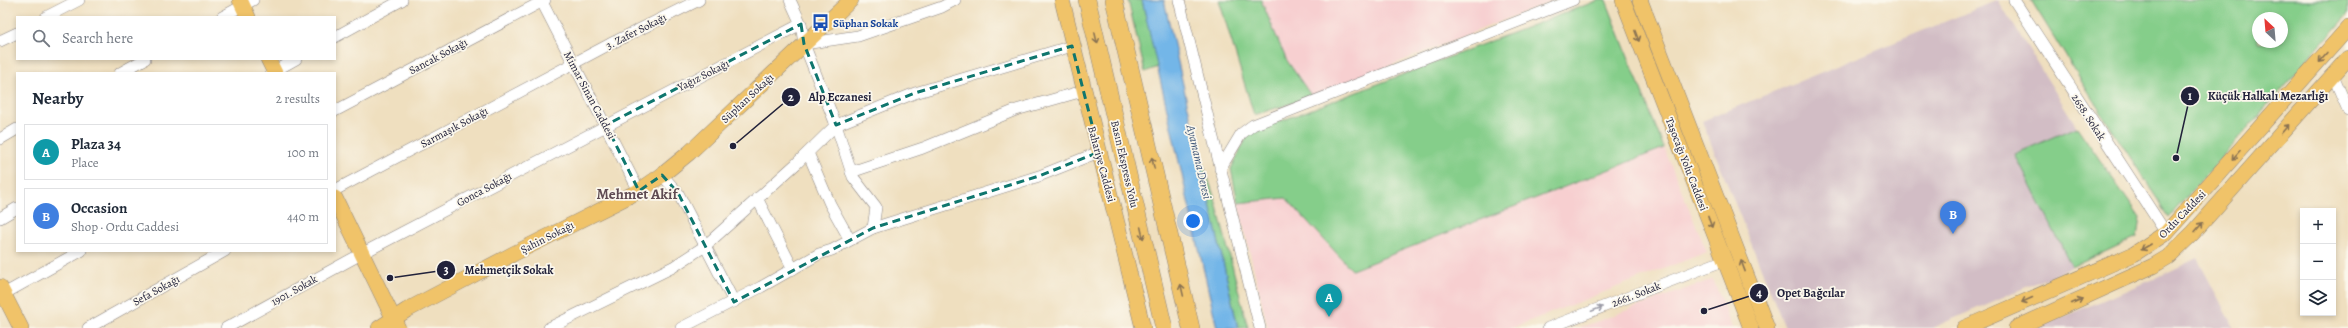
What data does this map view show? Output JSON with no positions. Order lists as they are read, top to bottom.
{
  "streets": {
    "highway": ["Basın Ekspress Yolu"],
    "main road": [
      "Süphan Sokağı",
      "Bahariye Caddesi",
      "Taşocağı Yolu Caddesi",
      "Ordu Caddesi",
      "Şahin Sokağı"
    ],
    "street": [
      "3. Zafer Sokağı",
      "Sancak Sokağı",
      "Yağız Sokağı",
      "Mimar Sinan Caddesi",
      "2658. Sokak",
      "Sarmaşık Sokağı",
      "Gonca Sokağı",
      "Sefa Sokağı",
      "1901. Sokak",
      "2661. Sokak"
    ]
  },
  "crossings": [
    ["3. Zafer Sokağı", "Mimar Sinan Caddesi"],
    ["3. Zafer Sokağı", "Sarmaşık Sokağı"],
    ["Sancak Sokağı", "Mimar Sinan Caddesi"],
    ["Yağız Sokağı", "Mimar Sinan Caddesi"],
    ["Yağız Sokağı", "Gonca Sokağı"],
    ["Mimar Sinan Caddesi", "Süphan Sokağı"],
    ["Mimar Sinan Caddesi", "Sarmaşık Sokağı"],
    ["Mimar Sinan Caddesi", "Gonca Sokağı"],
    ["Mimar Sinan Caddesi", "Şahin Sokağı"],
    ["Süphan Sokağı", "Şahin Sokağı"],
    ["2658. Sokak", "Ordu Caddesi"],
    ["Taşocağı Yolu Caddesi", "2661. Sokak"],
    ["Gonca Sokağı", "1901. Sokak"]
  ],
  "one_way": ["2661. Sokak"],
  "districts": ["Mehmet Akif"],
  "water": ["Ayamama Deresi"],
  "places": {
    "bus stop": ["Süphan Sokak"],
    "other": [
      "Alp Eczanesi",
      "Küçük Halkalı Mezarlığı",
      "Mehmetçik Sokak",
      "Opet Bağcılar"
    ]
  },
  "north": "top left",
  "page": {
    "search": "Search here",
    "heading": ["Nearby", "2 results"],
    "list": [
      {
        "mark": "A",
        "name": "Plaza 34",
        "note": "Place",
        "value": "100 m"
      },
      {
        "mark": "B",
        "name": "Occasion",
        "note": "Shop · Ordu Caddesi",
        "value": "440 m"
      }
    ],
    "pins": ["B", "A"],
    "map_buttons": ["+", "−"]
  }
}
